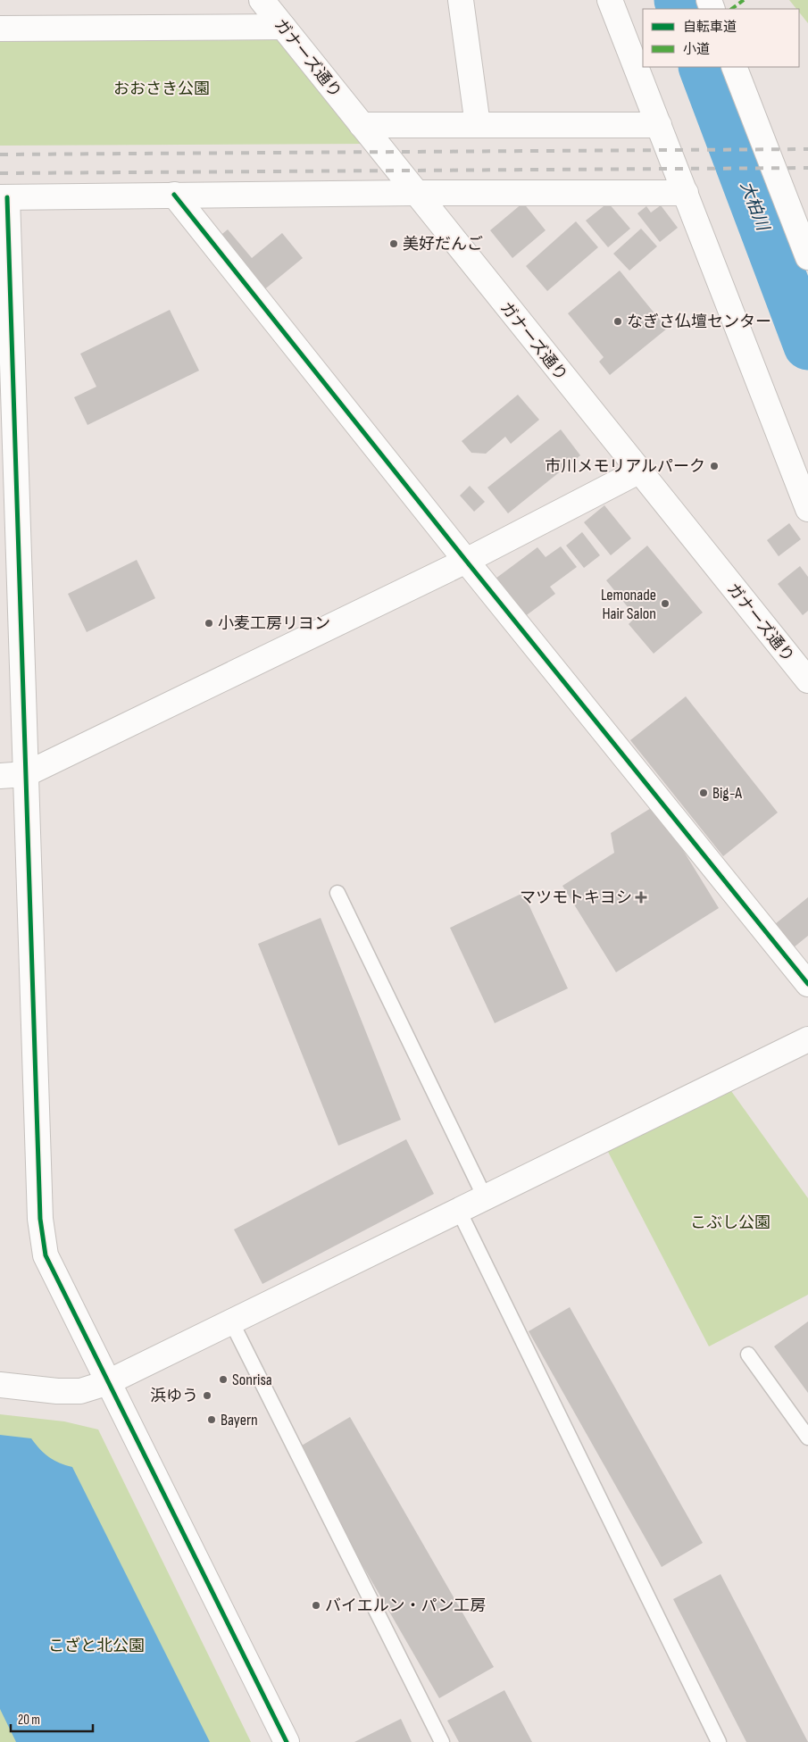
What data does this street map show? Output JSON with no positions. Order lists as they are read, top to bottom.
{
  "streets": {
    "street": ["ガナーズ通り"]
  },
  "water": ["大柏川"],
  "parks": ["おおさき公園", "こぶし公園", "こざと北公園"],
  "places": {
    "other": [
      "美好だんご",
      "なぎさ仏壇センター",
      "市川メモリアルパーク",
      "Lemonade Hair Salon",
      "小麦工房リヨン",
      "Big-A",
      "Sonrisa",
      "浜ゆう",
      "Bayern",
      "バイエルン・パン工房"
    ],
    "health": ["マツモトキヨシ"]
  },
  "legend": ["自転車道", "小道"],
  "scale_bar": "20 m"
}
